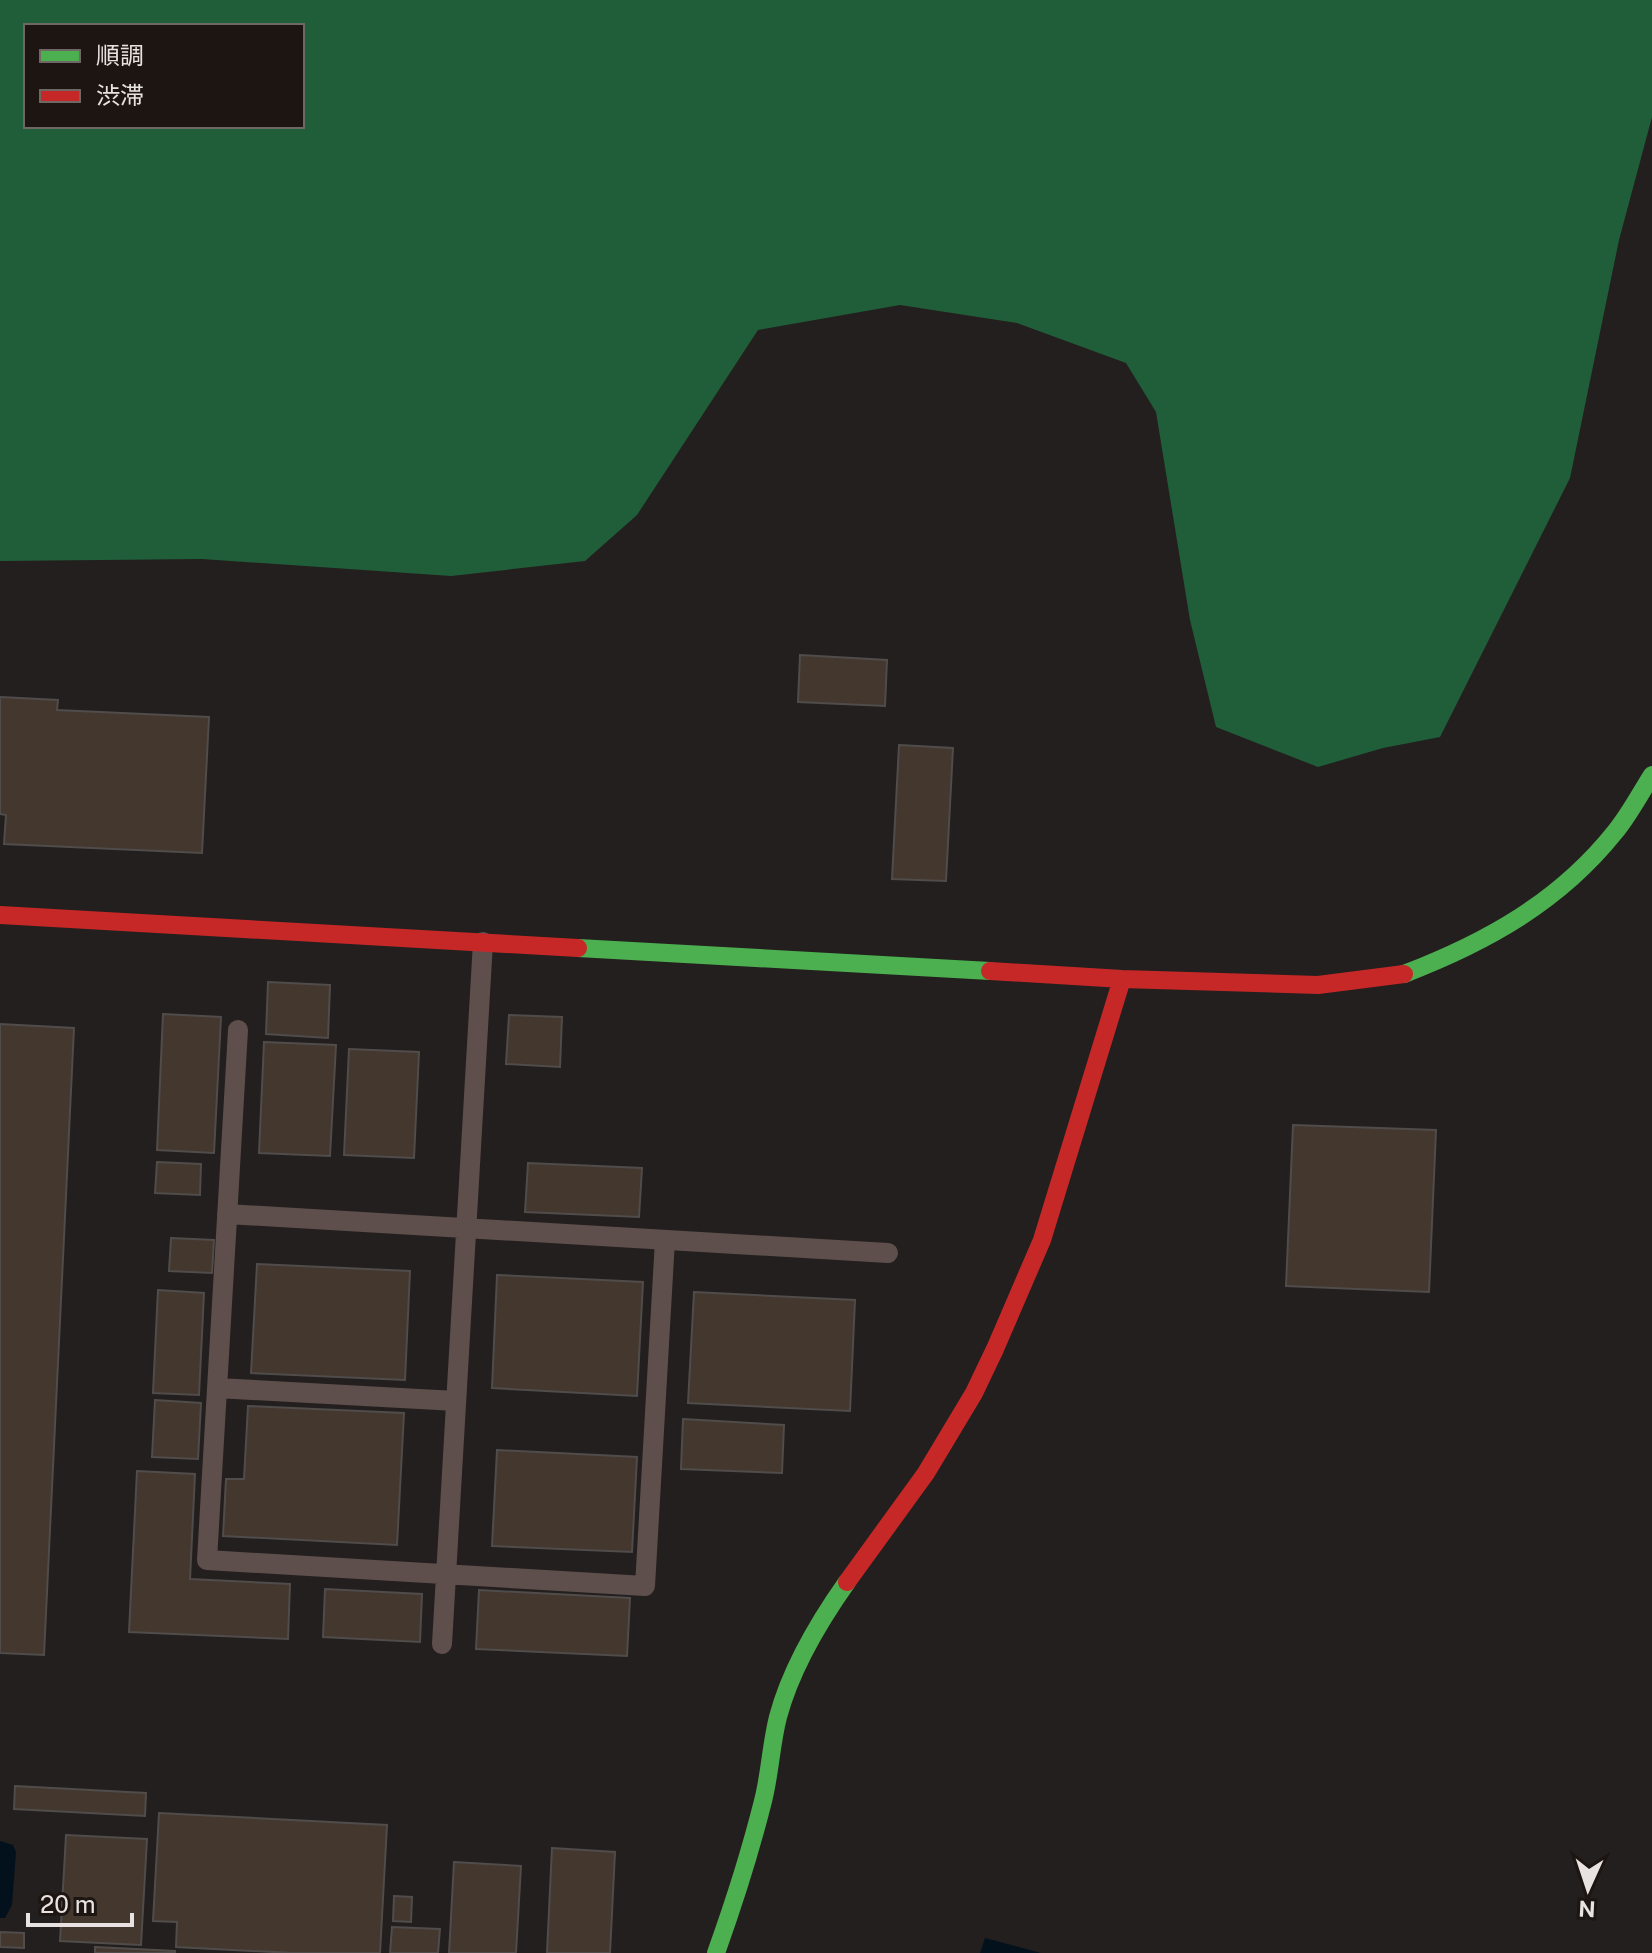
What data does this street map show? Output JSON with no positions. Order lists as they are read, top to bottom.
{
  "legend": ["順調", "渋滞"],
  "scale_bar": "20 m",
  "north": "bottom"
}
